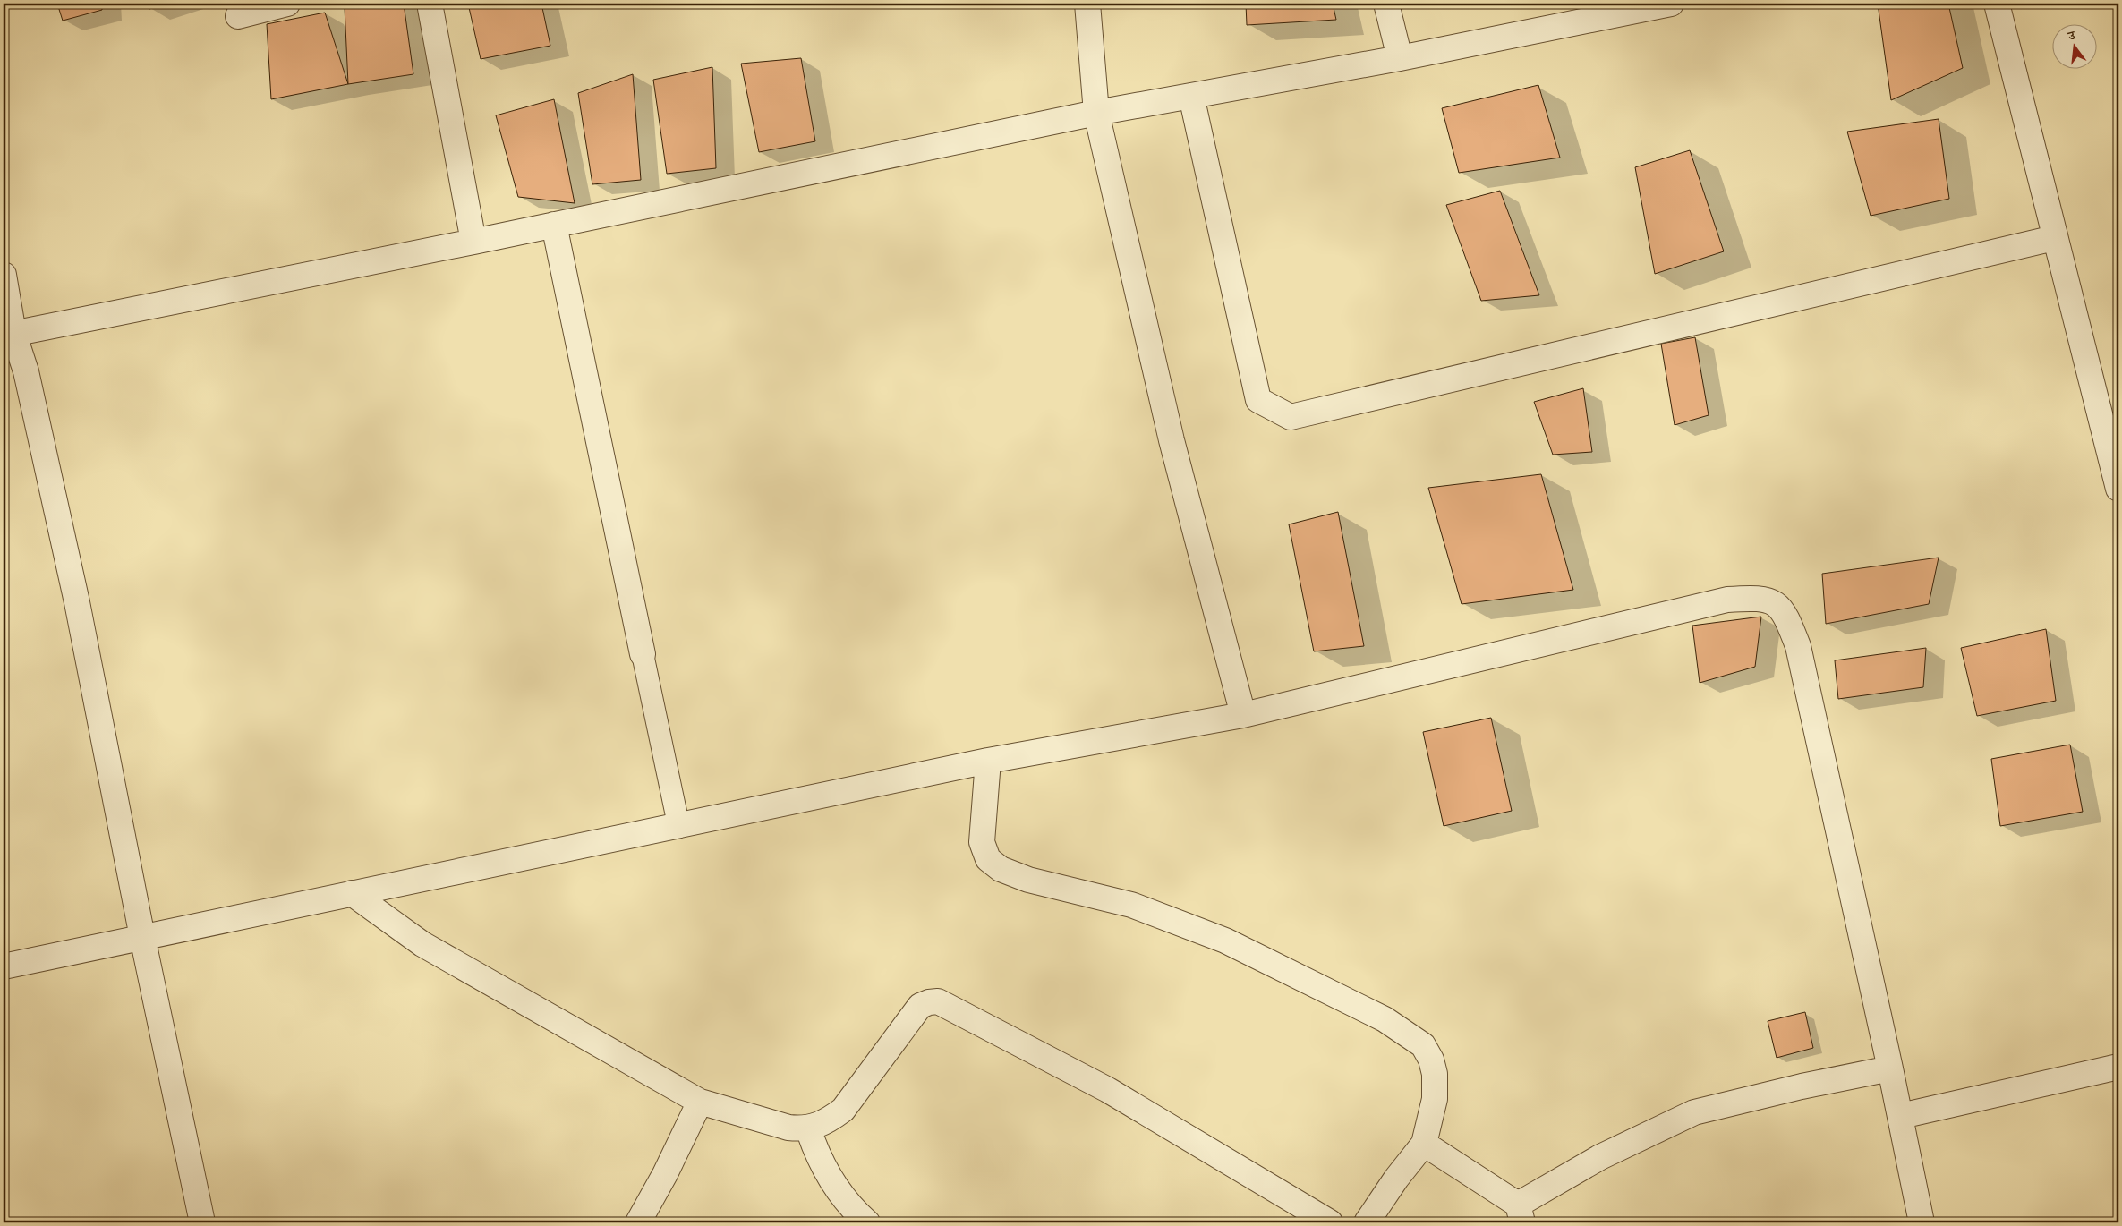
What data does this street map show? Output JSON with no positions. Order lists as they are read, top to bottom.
{
  "north": "top"
}
